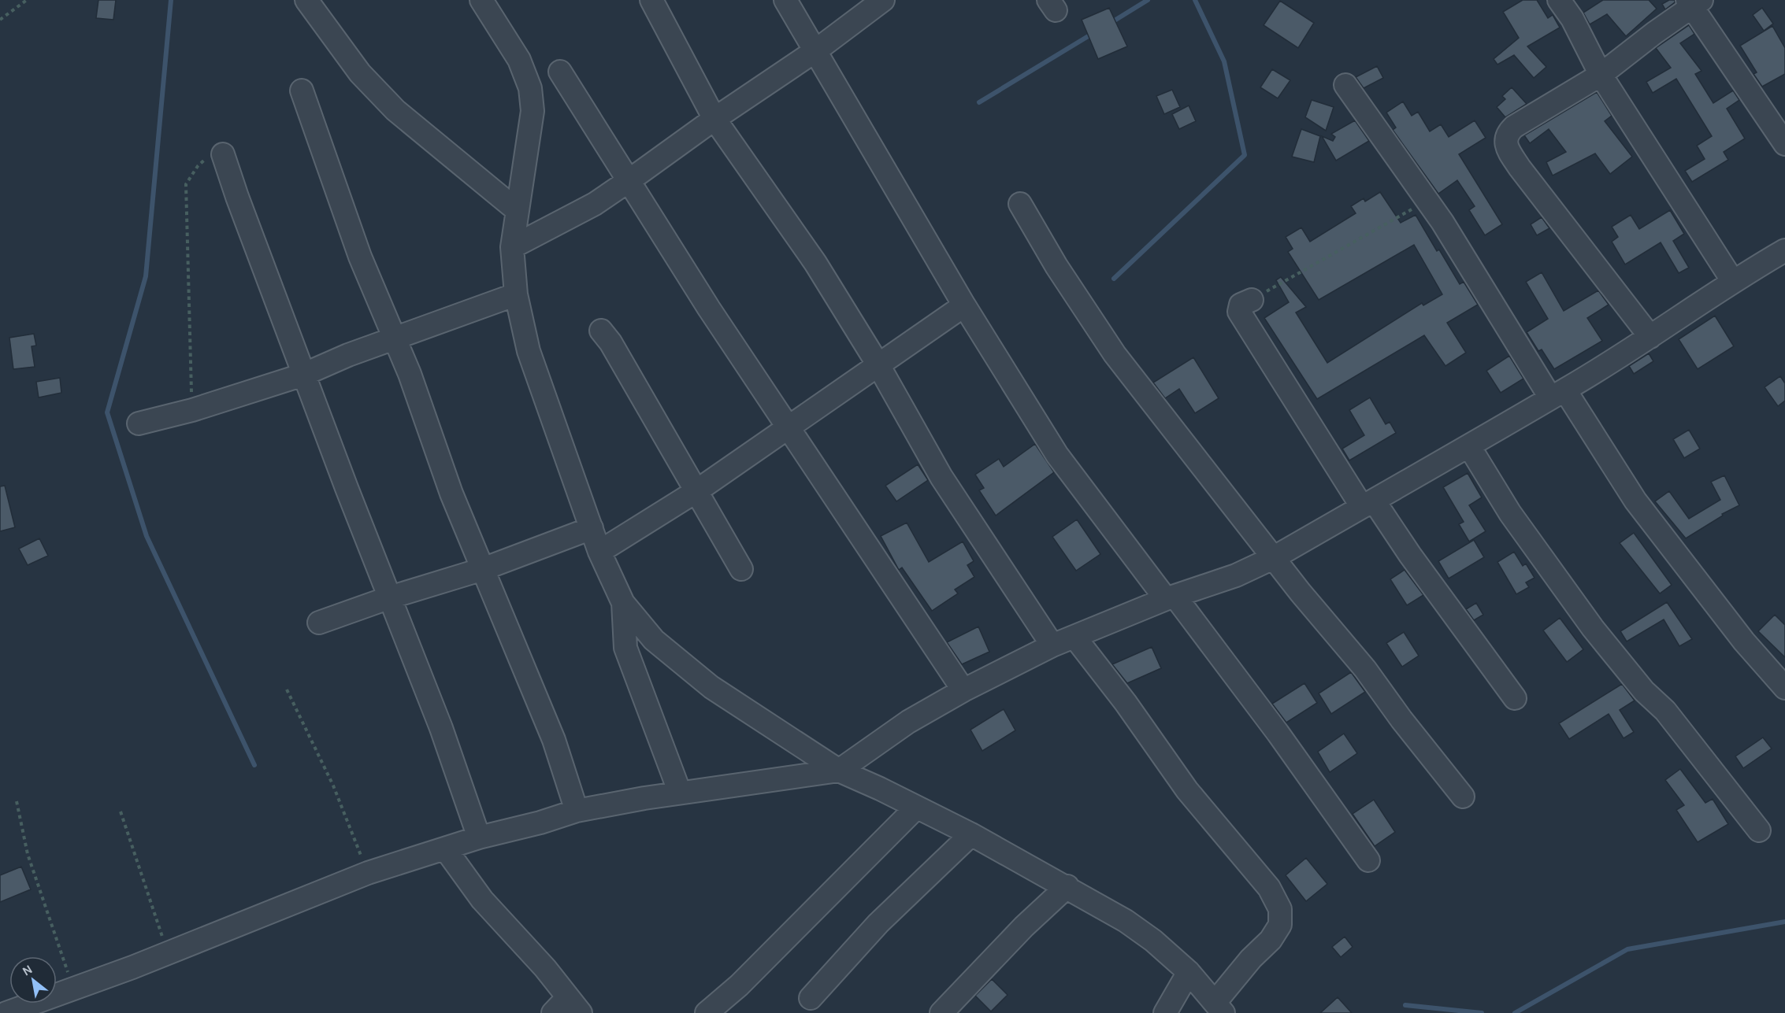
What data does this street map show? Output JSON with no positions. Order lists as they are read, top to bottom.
{
  "north": "top left"
}
